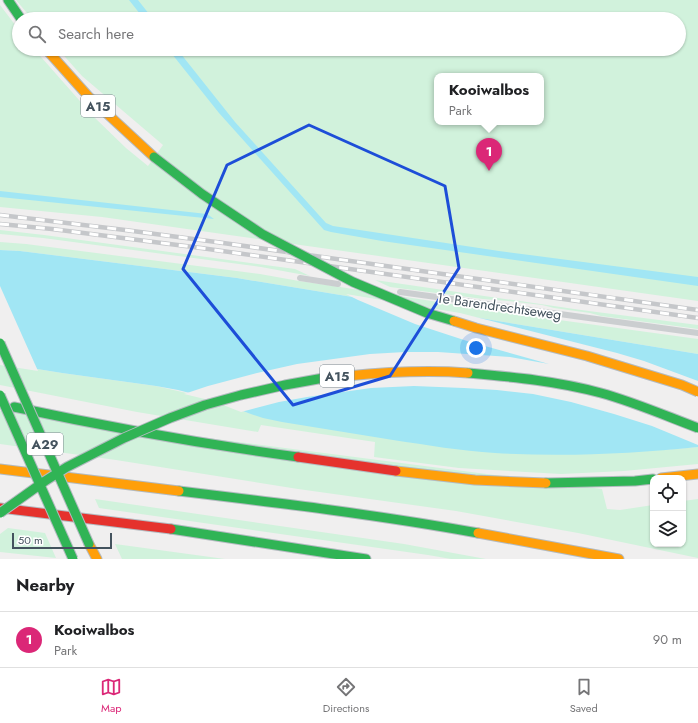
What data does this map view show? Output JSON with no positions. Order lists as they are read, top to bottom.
{
  "streets": {
    "highway": ["A15", "A29"],
    "lane": ["1e Barendrechtseweg"]
  },
  "scale_bar": "50 m",
  "page": {
    "search": "Search here",
    "popup": ["Kooiwalbos", "Park"],
    "pins": "1",
    "scale": "50 m",
    "heading": "Nearby",
    "list": [
      {
        "mark": "1",
        "name": "Kooiwalbos",
        "note": "Park",
        "value": "90 m"
      }
    ],
    "nav": ["Map", "Directions", "Saved"]
  }
}
